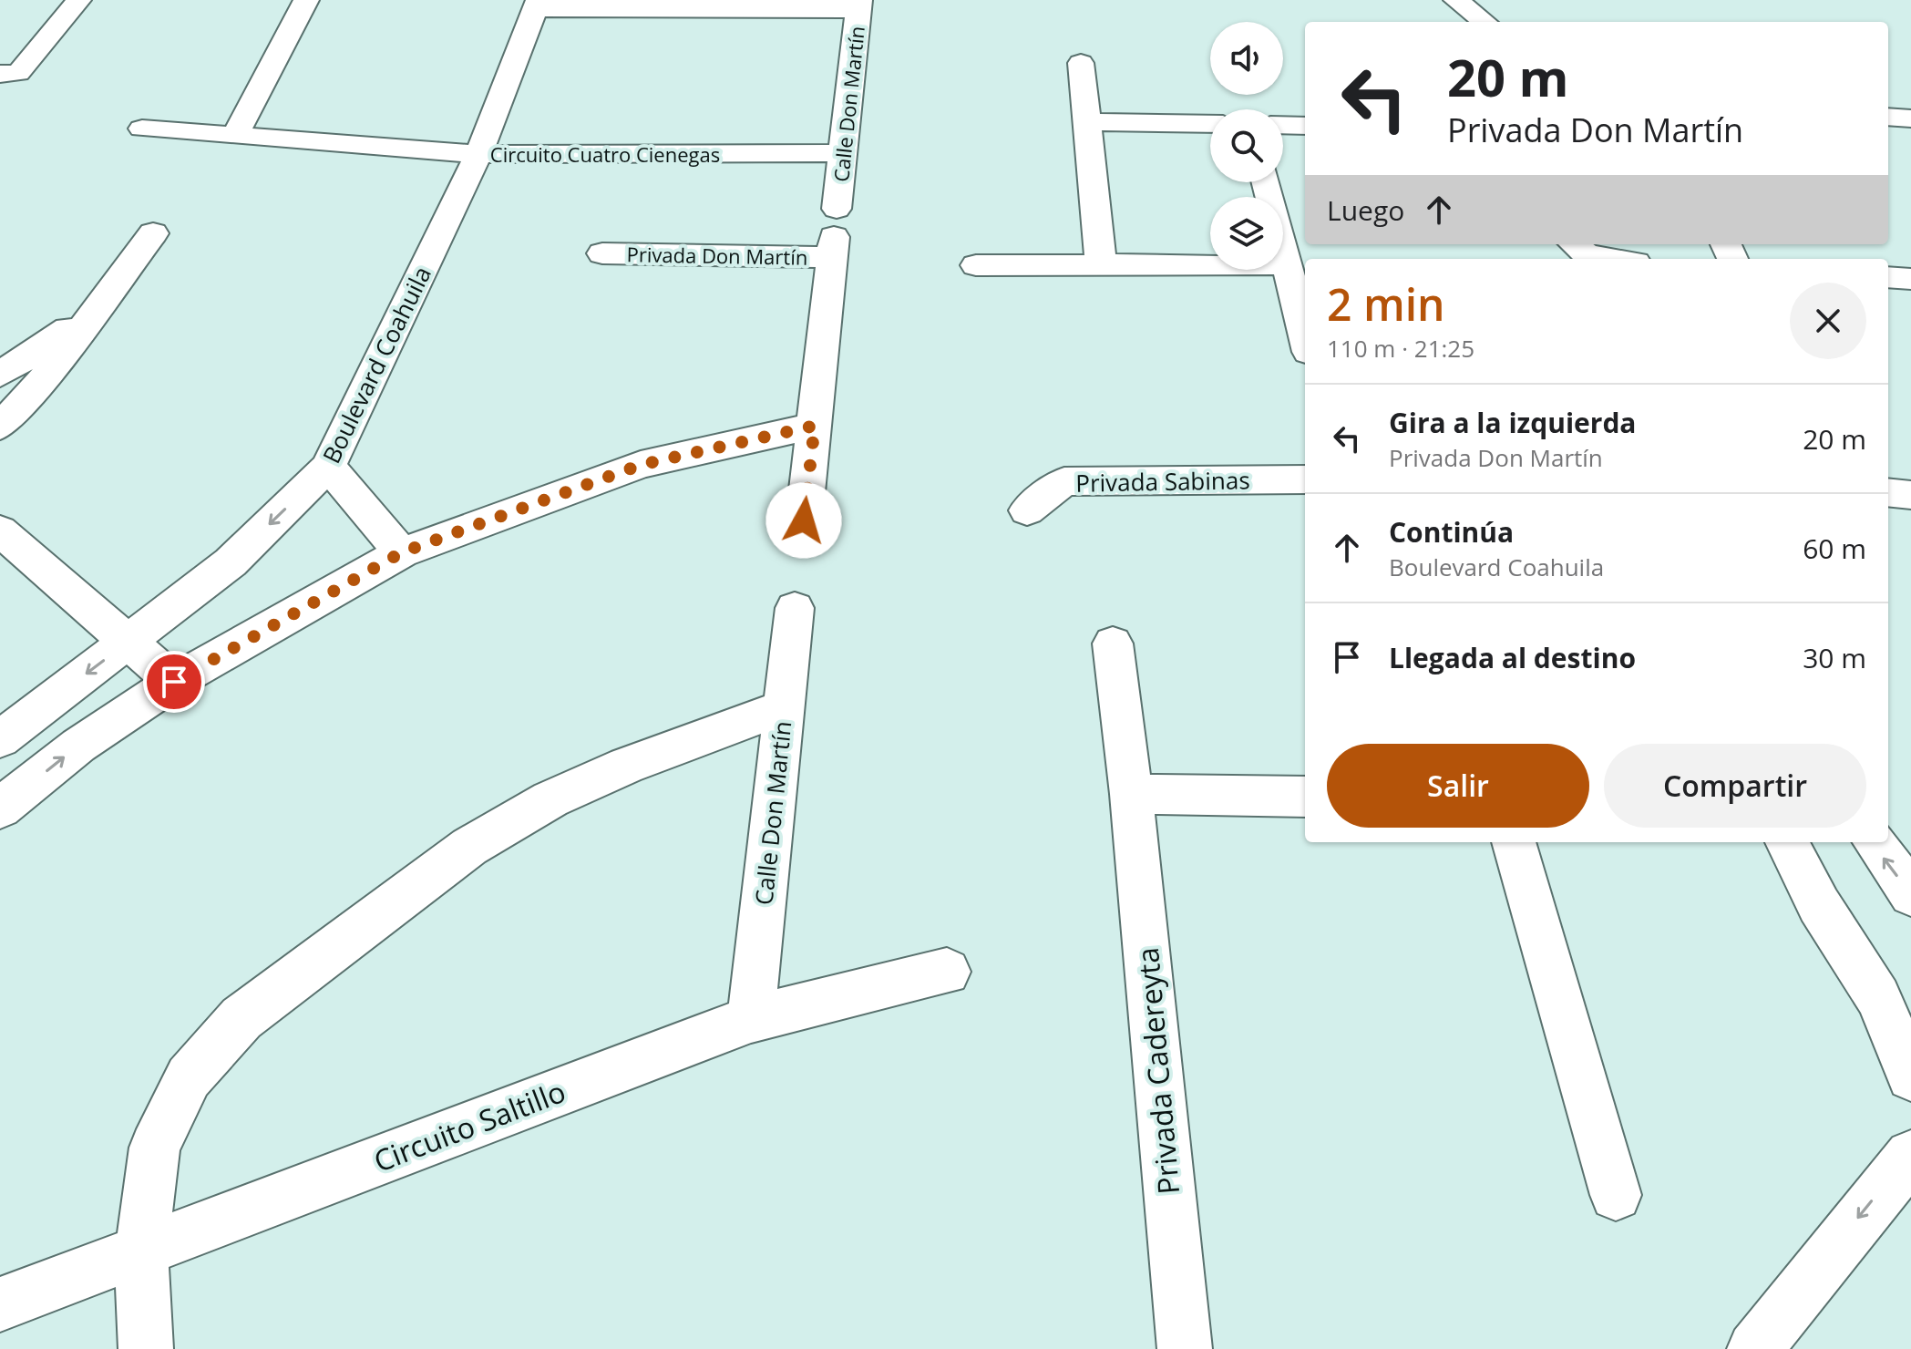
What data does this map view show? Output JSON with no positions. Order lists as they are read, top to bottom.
{
  "streets": {
    "street": [
      "Calle Don Martín",
      "Circuito Cuatro Cienegas",
      "Privada Don Martín",
      "Boulevard Coahuila",
      "Privada Sabinas",
      "Privada Cadereyta",
      "Circuito Saltillo"
    ]
  },
  "crossings": [
    ["Calle Don Martín", "Circuito Cuatro Cienegas"],
    ["Calle Don Martín", "Privada Don Martín"],
    ["Calle Don Martín", "Circuito Saltillo"],
    ["Circuito Cuatro Cienegas", "Boulevard Coahuila"]
  ],
  "page": {
    "turn": ["20 m", "Privada Don Martín"],
    "then": "Luego",
    "heading": ["2 min", "110 m · 21:25"],
    "list": [
      {
        "name": "Gira a la izquierda",
        "note": "Privada Don Martín",
        "value": "20 m"
      },
      {
        "name": "Continúa",
        "note": "Boulevard Coahuila",
        "value": "60 m"
      },
      {
        "name": "Llegada al destino",
        "value": "30 m"
      }
    ],
    "buttons": ["Salir", "Compartir"]
  }
}
